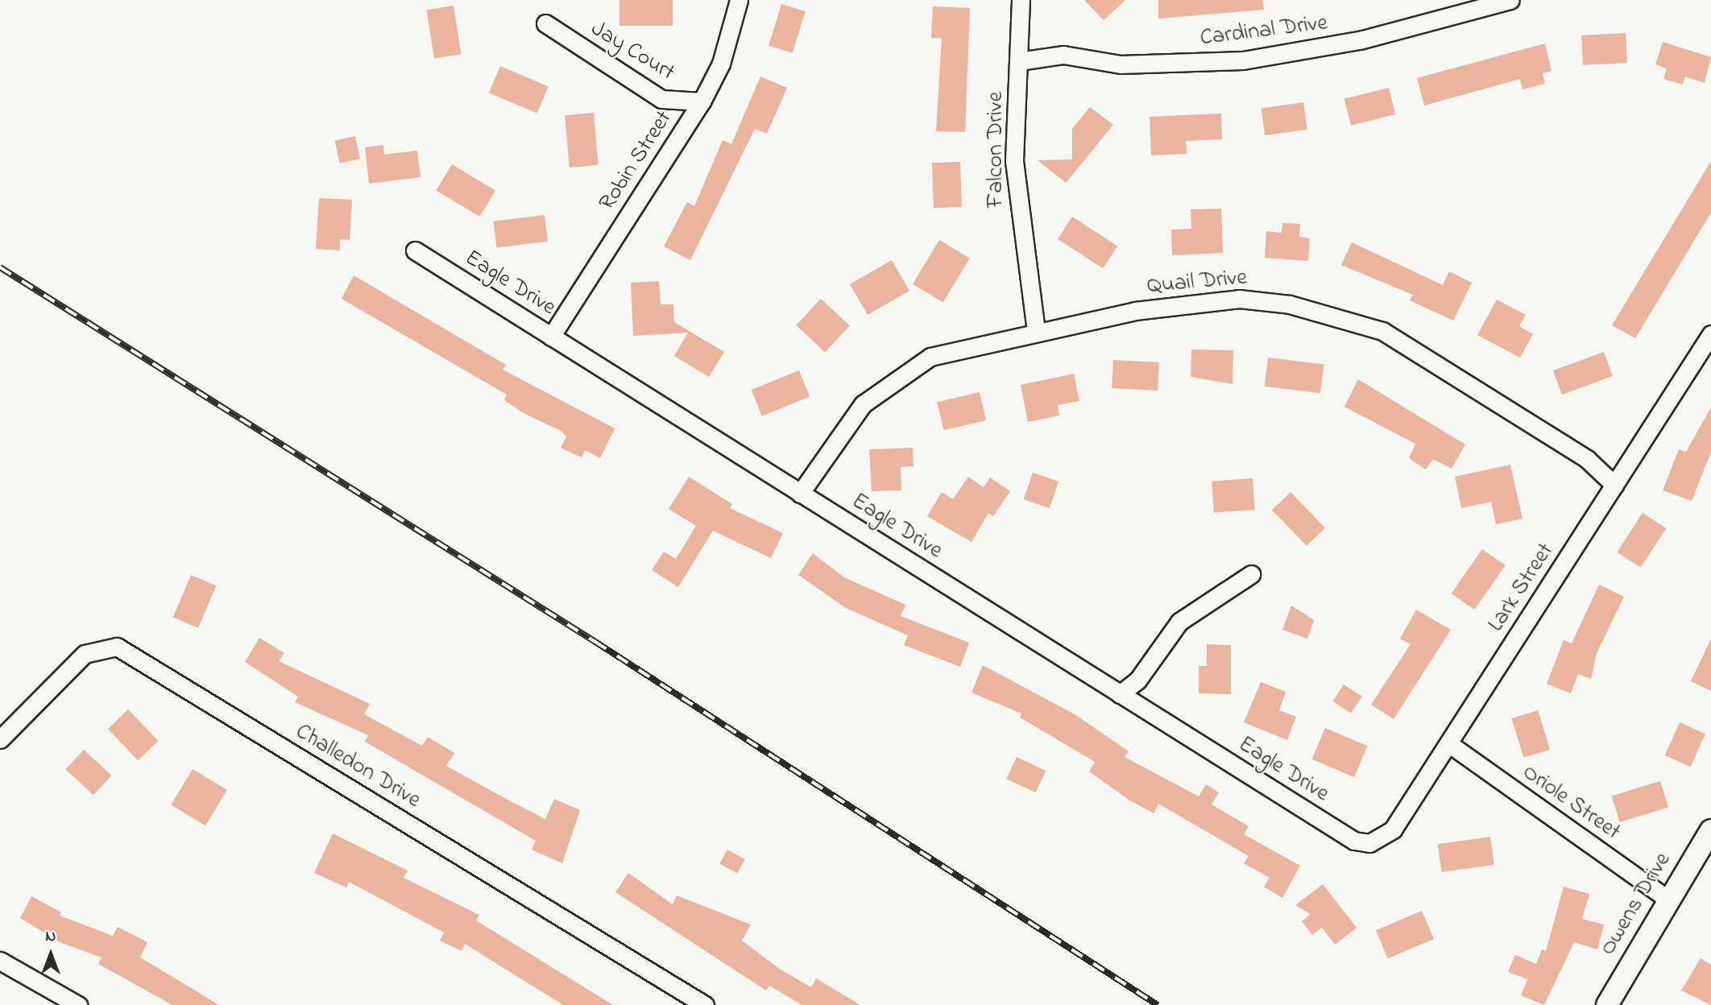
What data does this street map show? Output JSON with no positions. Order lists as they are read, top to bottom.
{
  "streets": {
    "street": [
      "Cardinal Drive",
      "Jay Court",
      "Falcon Drive",
      "Robin Street",
      "Quail Drive",
      "Eagle Drive",
      "Lark Street",
      "Challedon Drive",
      "Oriole Street",
      "Owens Drive"
    ]
  },
  "crossings": [
    ["Cardinal Drive", "Falcon Drive"],
    ["Jay Court", "Robin Street"],
    ["Falcon Drive", "Quail Drive"],
    ["Robin Street", "Eagle Drive"],
    ["Quail Drive", "Eagle Drive"],
    ["Quail Drive", "Lark Street"],
    ["Eagle Drive", "Lark Street"],
    ["Lark Street", "Oriole Street"],
    ["Oriole Street", "Owens Drive"]
  ],
  "north": "top"
}
